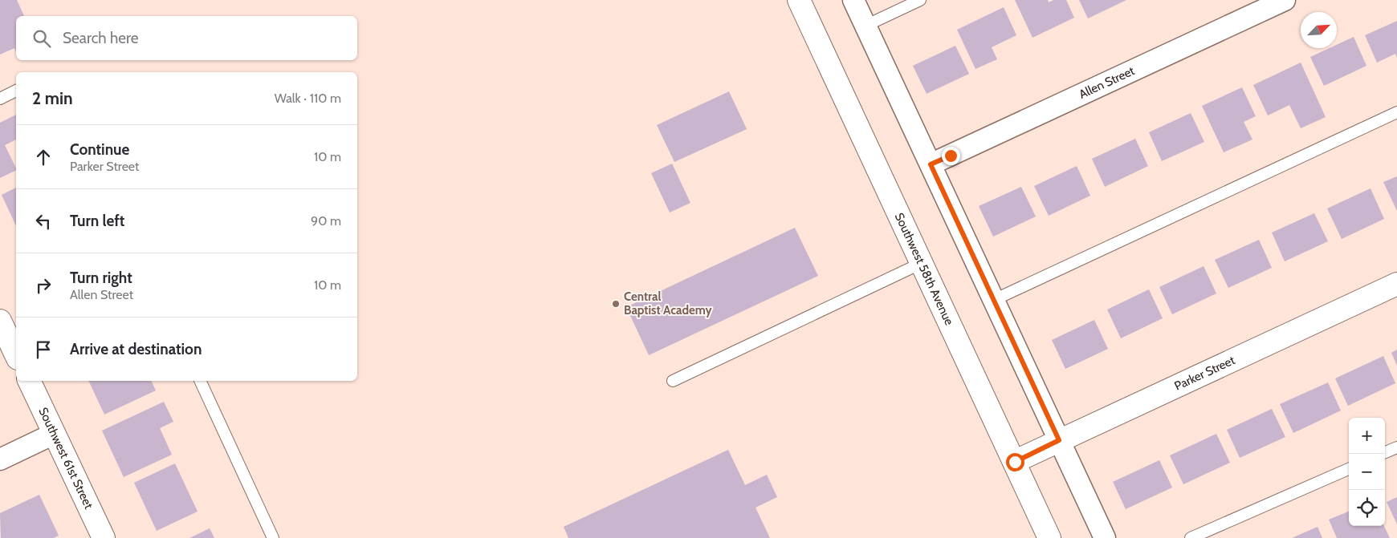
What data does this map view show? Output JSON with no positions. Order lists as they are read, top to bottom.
{
  "streets": {
    "main road": ["Southwest 58th Avenue", "Parker Street", "Southwest 61st Street"],
    "street": ["Allen Street"]
  },
  "crossings": [
    ["Southwest 58th Avenue", "Parker Street"]
  ],
  "places": ["Central Baptist Academy"],
  "north": "top right",
  "page": {
    "search": "Search here",
    "heading": ["2 min", "Walk · 110 m"],
    "list": [
      ["Continue", "Parker Street", "10 m"],
      ["Turn left", "90 m"],
      ["Turn right", "Allen Street", "10 m"],
      "Arrive at destination"
    ],
    "map_buttons": ["+", "−"]
  }
}
